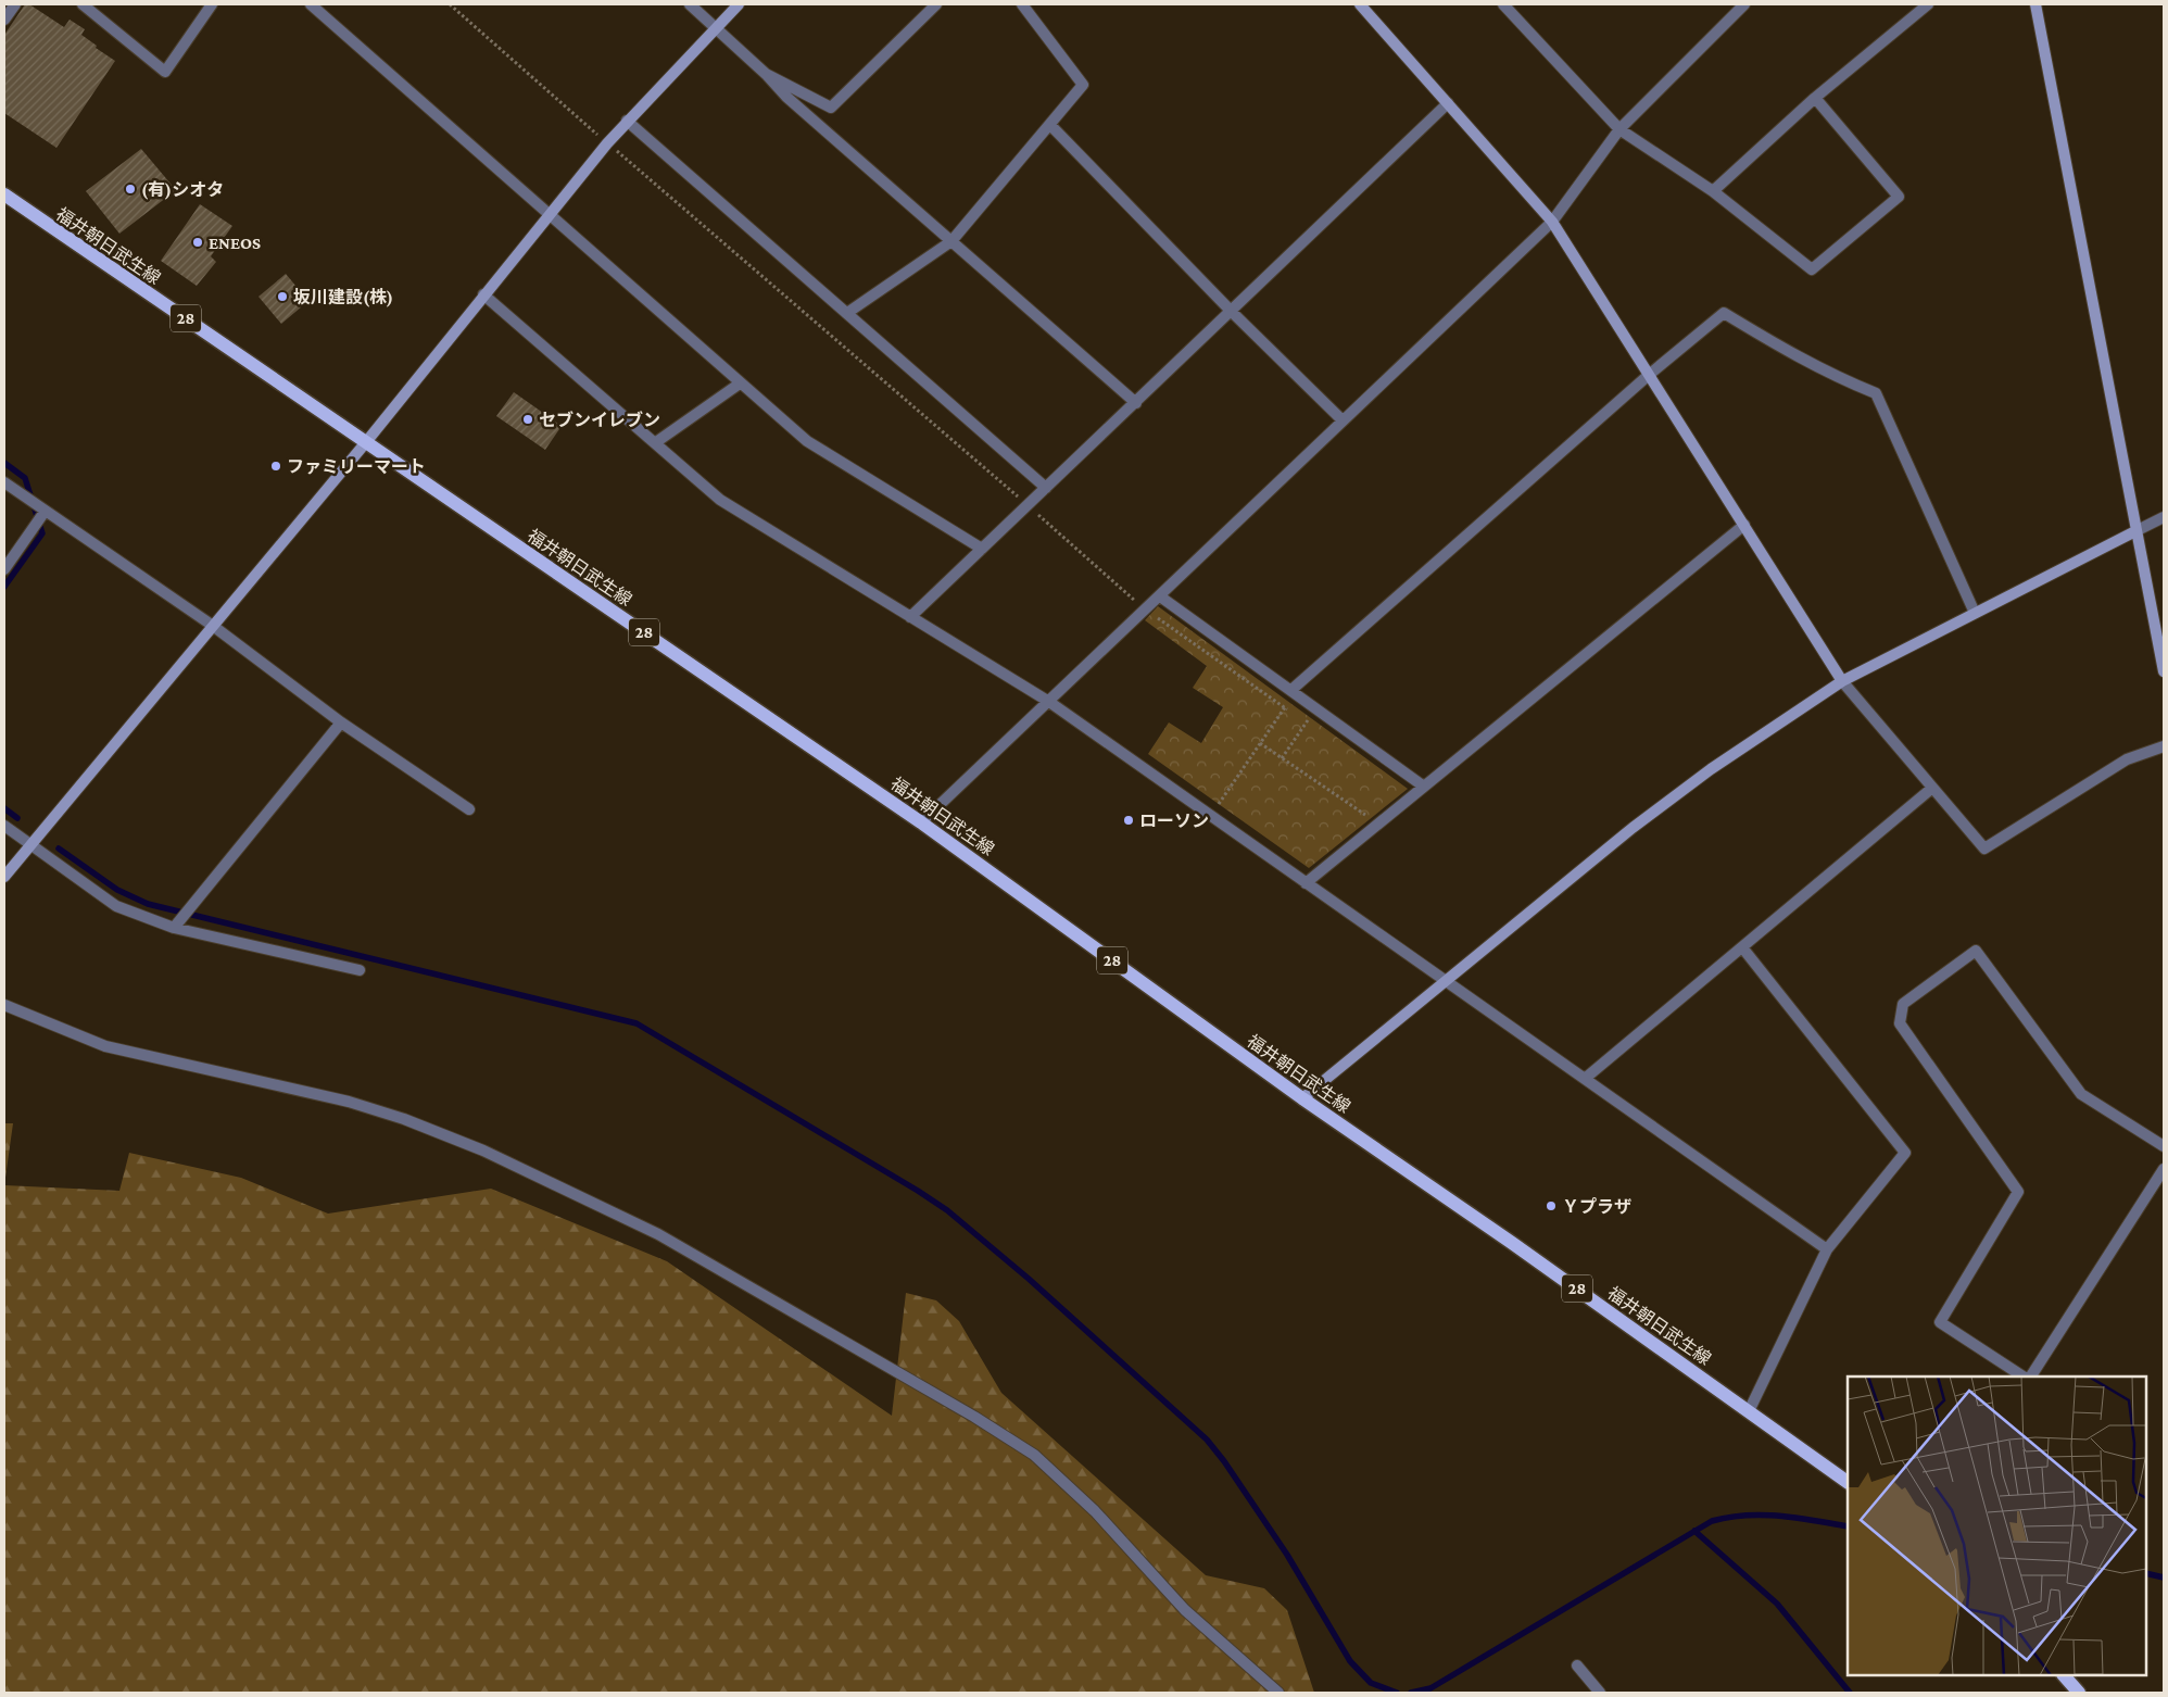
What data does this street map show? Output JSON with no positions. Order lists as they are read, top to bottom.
{
  "streets": {
    "main road": ["福井朝日武生線", "28"]
  },
  "places": [
    "(有)シオタ",
    "ENEOS",
    "坂川建設(株)",
    "セブンイレブン",
    "ファミリーマート",
    "ローソン",
    "Ｙプラザ"
  ]
}
